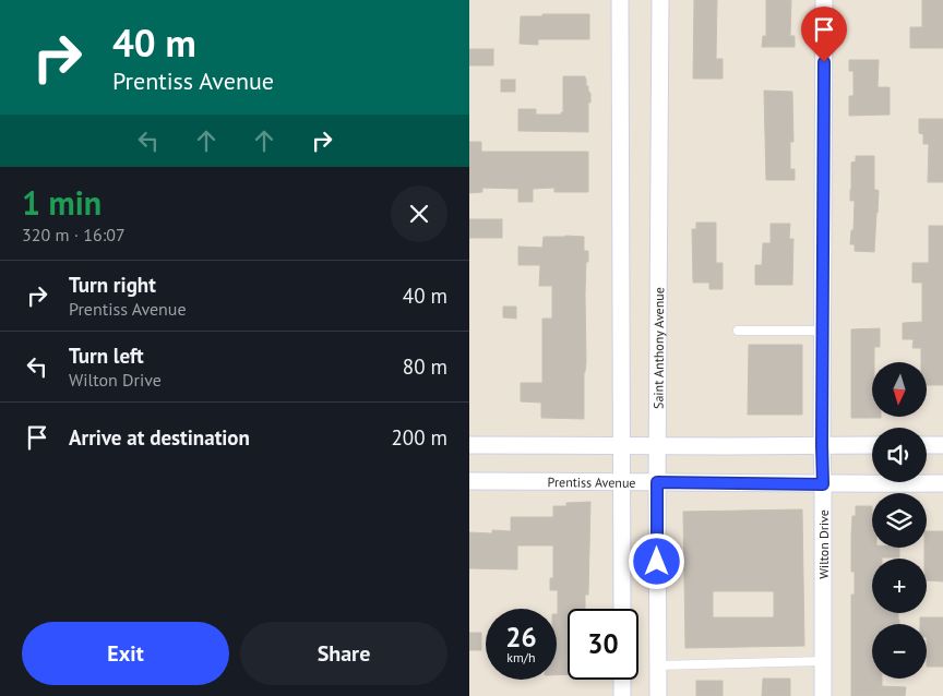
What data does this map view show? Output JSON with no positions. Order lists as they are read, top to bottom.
{
  "streets": {
    "street": ["Saint Anthony Avenue", "Prentiss Avenue", "Wilton Drive"]
  },
  "crossings": [
    ["Saint Anthony Avenue", "Prentiss Avenue"],
    ["Prentiss Avenue", "Wilton Drive"]
  ],
  "north": "bottom",
  "page": {
    "turn": ["40 m", "Prentiss Avenue"],
    "heading": ["1 min", "320 m · 16:07"],
    "list": [
      {
        "name": "Turn right",
        "note": "Prentiss Avenue",
        "value": "40 m"
      },
      {
        "name": "Turn left",
        "note": "Wilton Drive",
        "value": "80 m"
      },
      {
        "name": "Arrive at destination",
        "value": "200 m"
      }
    ],
    "map_buttons": ["+", "−"],
    "speed": "26 km/h",
    "limit": "30",
    "buttons": ["Exit", "Share"]
  }
}
